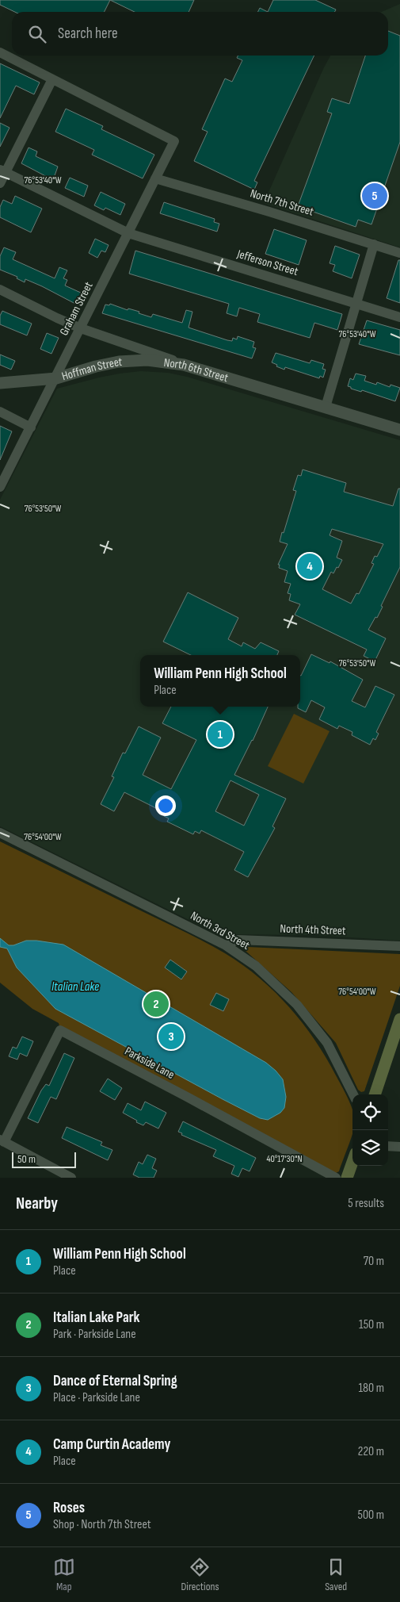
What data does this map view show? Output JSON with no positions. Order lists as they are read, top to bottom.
{
  "streets": {
    "street": [
      "North 7th Street",
      "Jefferson Street",
      "Graham Street",
      "North 6th Street",
      "Hoffman Street",
      "North 4th Street",
      "North 3rd Street",
      "Parkside Lane"
    ]
  },
  "crossings": [
    ["North 7th Street", "Graham Street"],
    ["Jefferson Street", "Graham Street"],
    ["Graham Street", "North 6th Street"],
    ["Graham Street", "Hoffman Street"],
    ["North 6th Street", "Hoffman Street"],
    ["North 4th Street", "North 3rd Street"]
  ],
  "water": ["Italian Lake"],
  "scale_bar": "50 m",
  "page": {
    "search": "Search here",
    "pins": [
      "5",
      "4",
      "1",
      "2",
      "3"
    ],
    "popup": ["William Penn High School", "Place"],
    "scale": "50 m",
    "heading": ["Nearby", "5 results"],
    "list": [
      {
        "mark": "1",
        "name": "William Penn High School",
        "note": "Place",
        "value": "70 m"
      },
      {
        "mark": "2",
        "name": "Italian Lake Park",
        "note": "Park · Parkside Lane",
        "value": "150 m"
      },
      {
        "mark": "3",
        "name": "Dance of Eternal Spring",
        "note": "Place · Parkside Lane",
        "value": "180 m"
      },
      {
        "mark": "4",
        "name": "Camp Curtin Academy",
        "note": "Place",
        "value": "220 m"
      },
      {
        "mark": "5",
        "name": "Roses",
        "note": "Shop · North 7th Street",
        "value": "500 m"
      }
    ],
    "nav": ["Map", "Directions", "Saved"]
  },
  "coordinates": [
    "76°53'40\"W",
    "76°53'50\"W",
    "76°54'00\"W",
    "40°17'30\"N"
  ]
}
